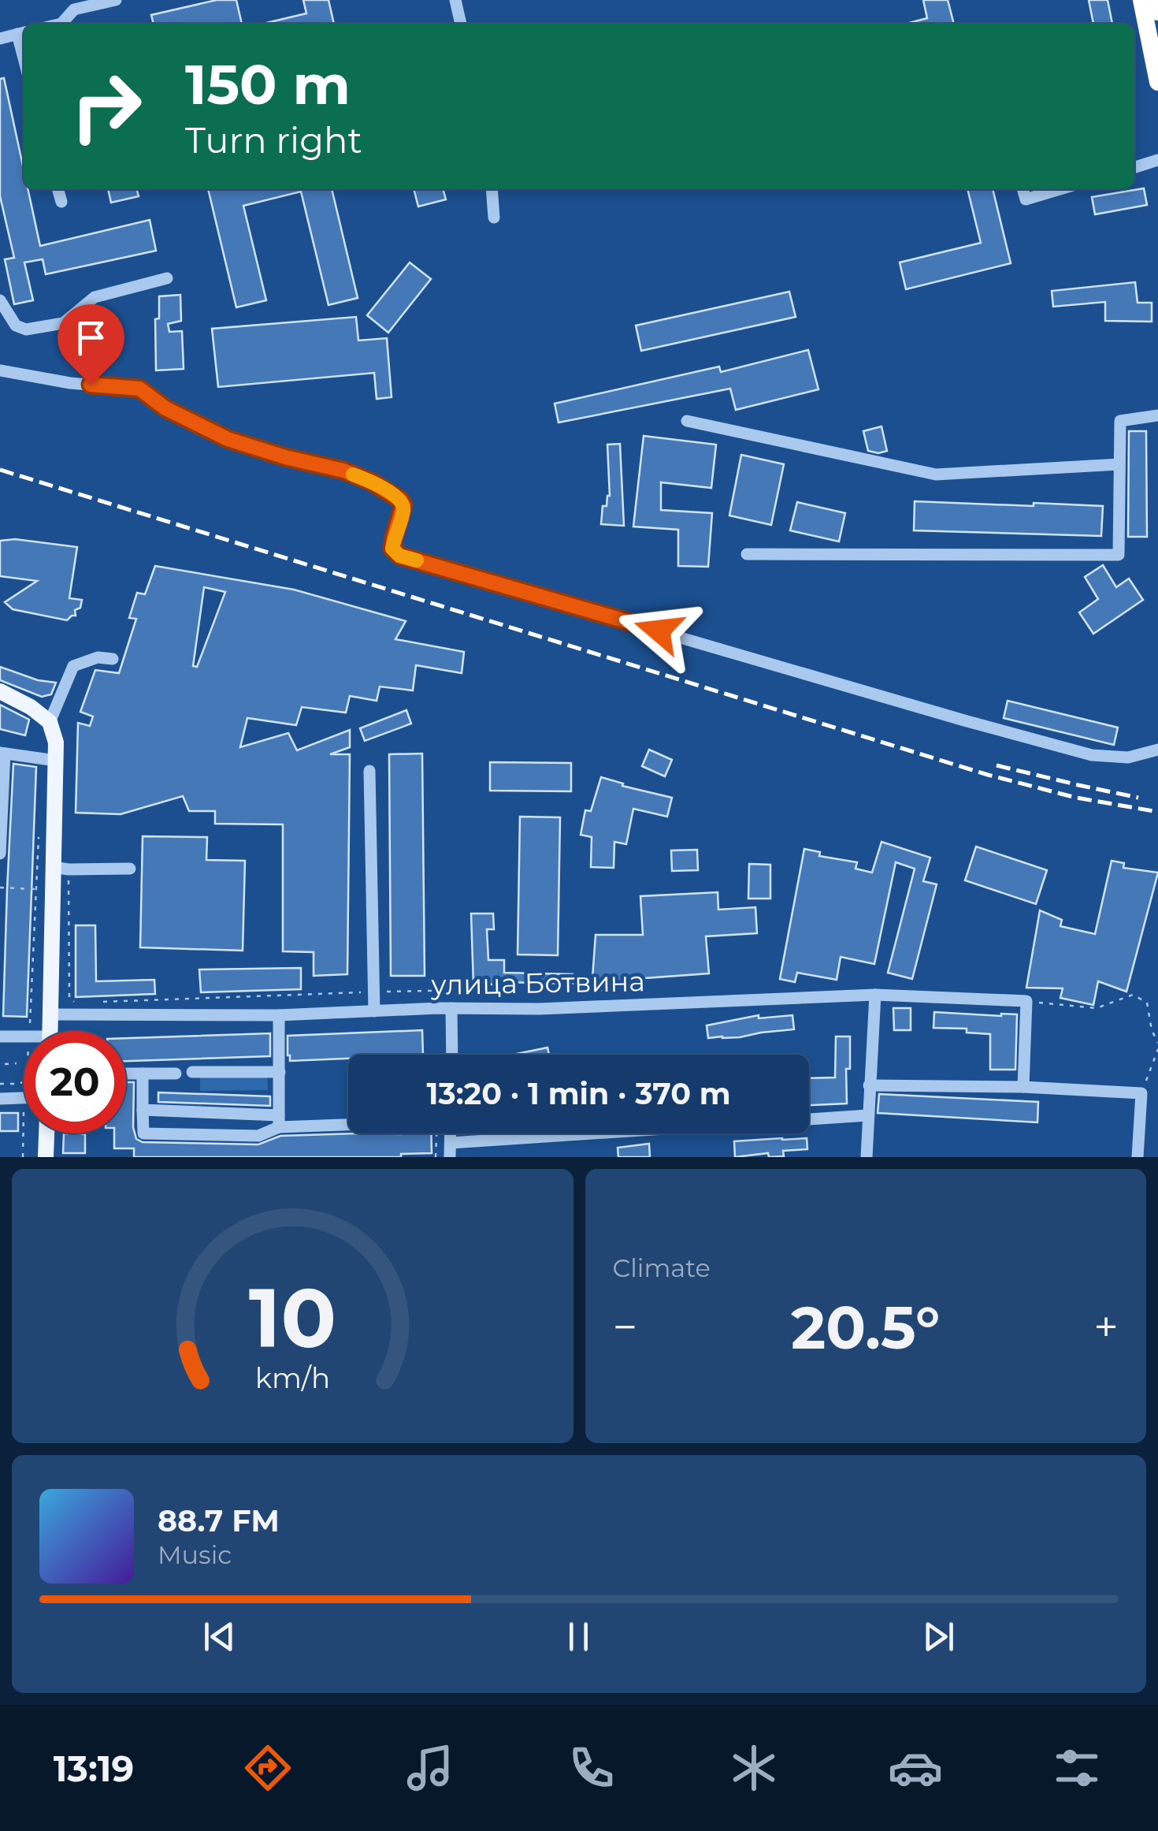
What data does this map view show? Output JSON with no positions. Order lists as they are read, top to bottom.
{
  "streets": {
    "street": ["улица Ботвина"]
  },
  "page": {
    "turn": ["150 m", "Turn right"],
    "limit": "20",
    "trip": "13:20 · 1 min · 370 m",
    "tile": "Climate",
    "heat": ["−", "20.5°", "+"],
    "song": ["88.7 FM", "Music"],
    "tabs": "13:19",
    "gauge": ["10", "km/h"]
  }
}
